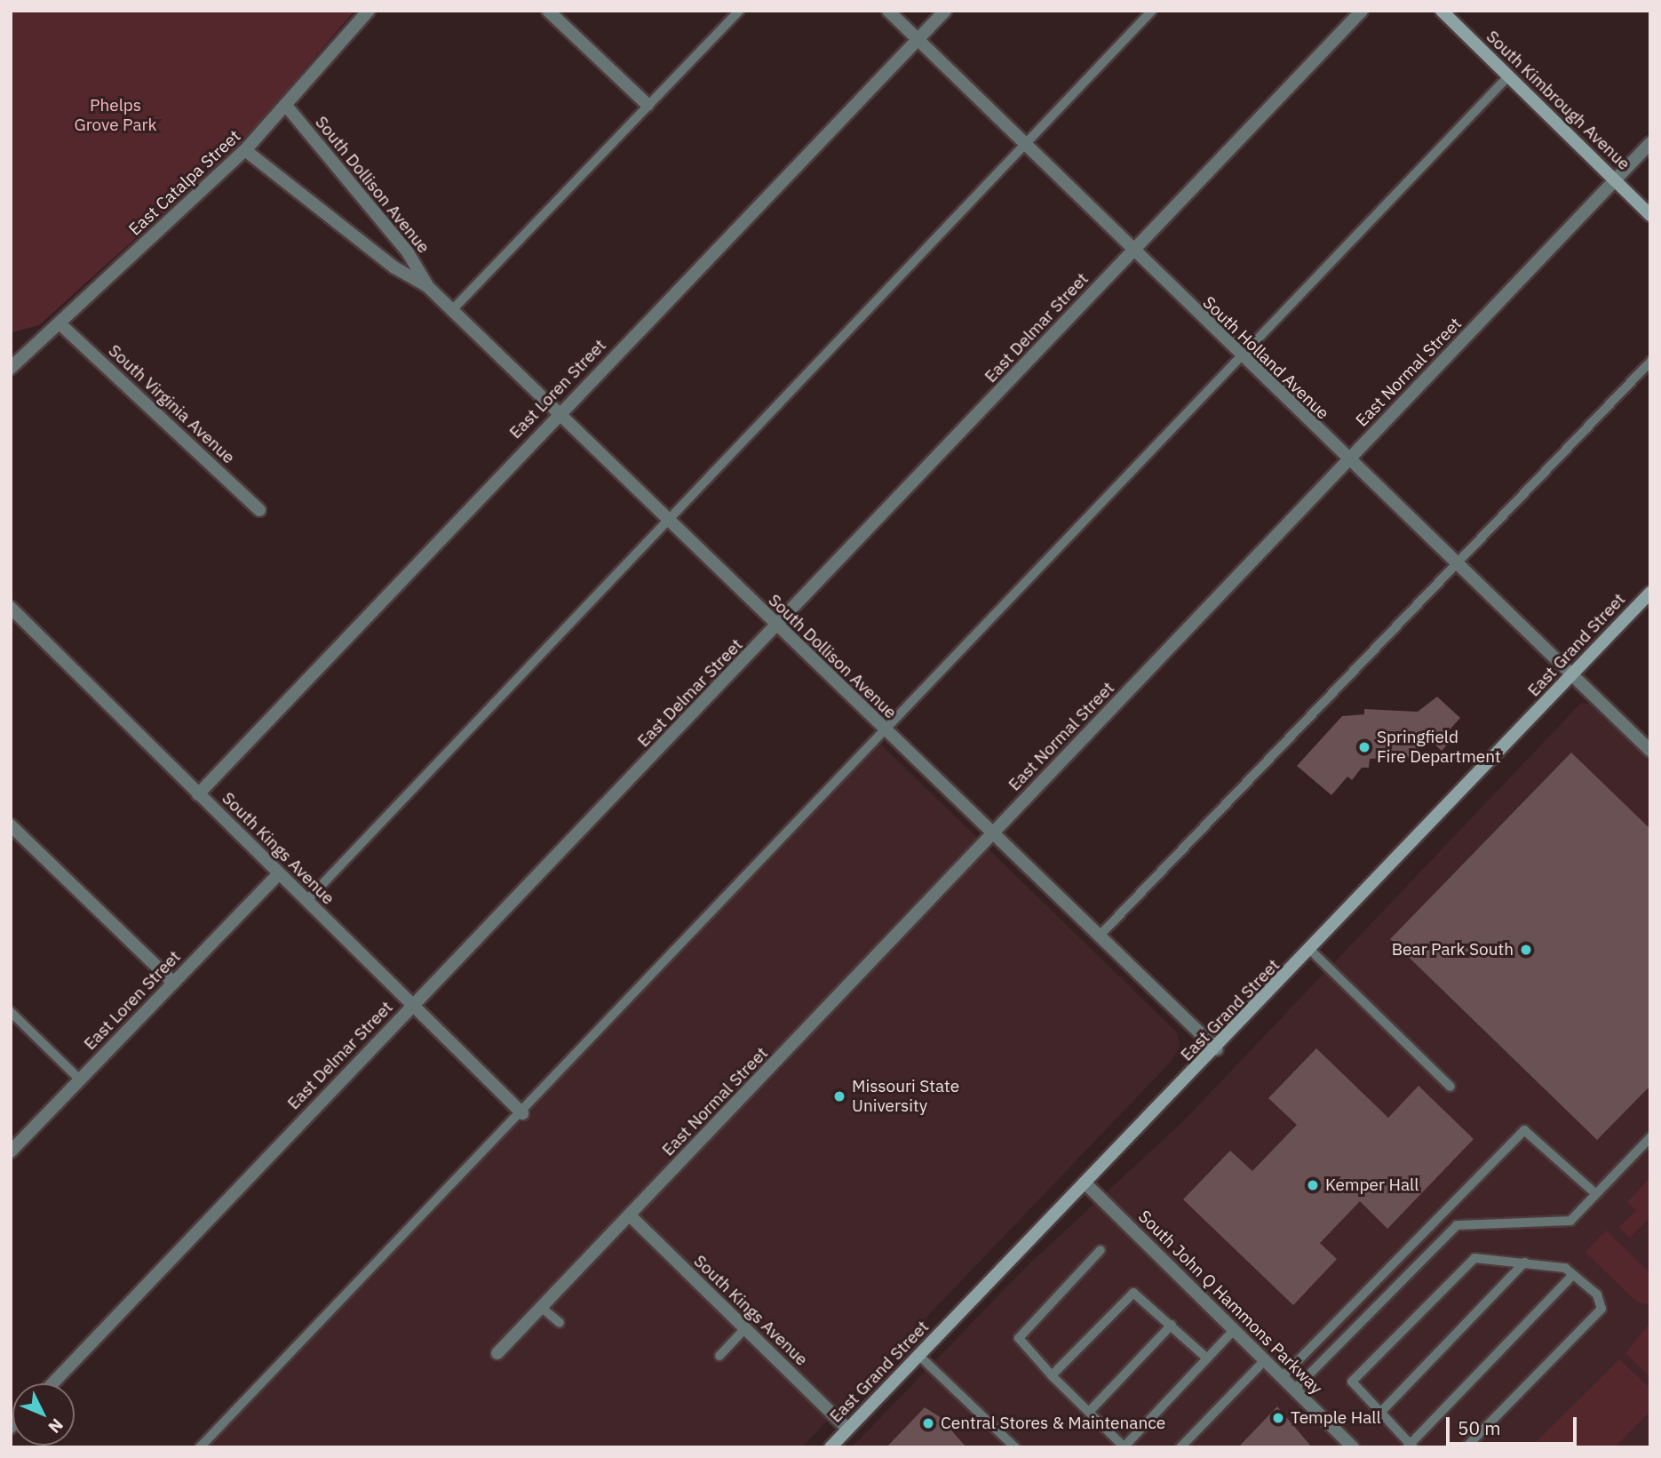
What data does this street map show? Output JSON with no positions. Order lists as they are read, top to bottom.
{
  "streets": {
    "main road": ["South Kimbrough Avenue", "East Grand Street"],
    "street": [
      "East Catalpa Street",
      "South Dollison Avenue",
      "East Delmar Street",
      "South Holland Avenue",
      "East Normal Street",
      "East Loren Street",
      "South Virginia Avenue",
      "South Kings Avenue",
      "South John Q Hammons Parkway"
    ]
  },
  "crossings": [
    ["South Kimbrough Avenue", "East Normal Street"],
    ["East Catalpa Street", "South Dollison Avenue"],
    ["East Catalpa Street", "South Virginia Avenue"],
    ["South Dollison Avenue", "East Delmar Street"],
    ["South Dollison Avenue", "East Normal Street"],
    ["South Dollison Avenue", "East Loren Street"],
    ["South Dollison Avenue", "East Grand Street"],
    ["East Delmar Street", "South Holland Avenue"],
    ["East Delmar Street", "South Kings Avenue"],
    ["South Holland Avenue", "East Normal Street"],
    ["South Holland Avenue", "East Loren Street"],
    ["South Holland Avenue", "East Grand Street"],
    ["East Normal Street", "South Kings Avenue"],
    ["East Loren Street", "South Kings Avenue"],
    ["East Grand Street", "South Kings Avenue"],
    ["East Grand Street", "South John Q Hammons Parkway"]
  ],
  "parks": ["Phelps Grove Park"],
  "places": [
    "Springfield Fire Department",
    "Bear Park South",
    "Missouri State University",
    "Kemper Hall",
    "Temple Hall",
    "Central Stores & Maintenance"
  ],
  "scale_bar": "50 m",
  "north": "bottom right"
}
